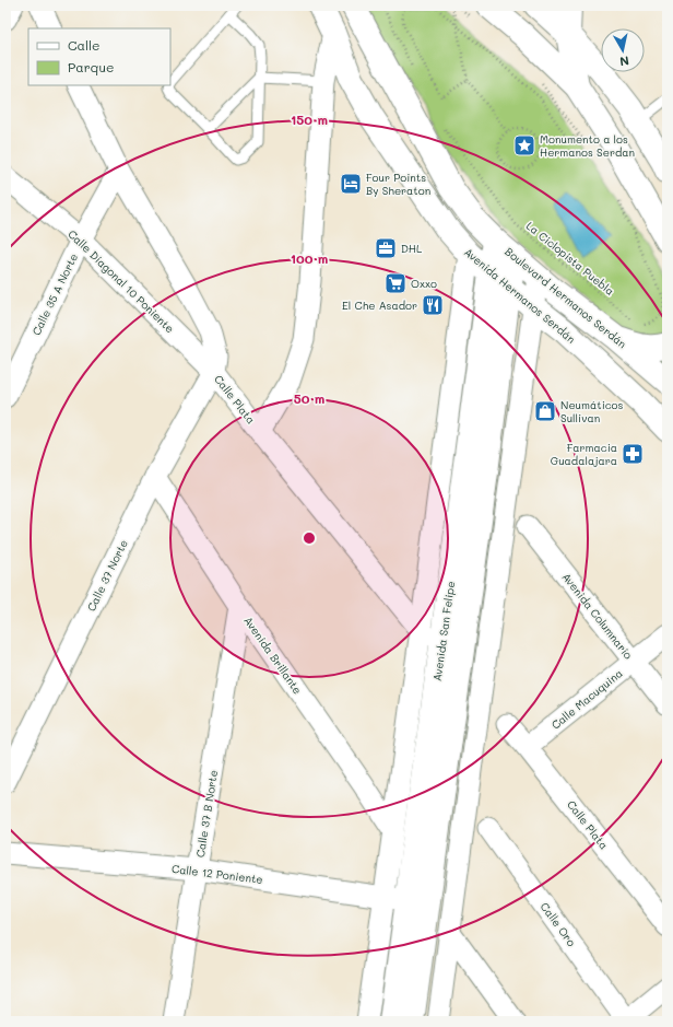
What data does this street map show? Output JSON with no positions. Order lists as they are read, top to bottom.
{
  "streets": {
    "main road": ["Avenida Hermanos Serdán", "Boulevard Hermanos Serdán", "Avenida San Felipe"],
    "street": [
      "Calle Diagonal 10 Poniente",
      "Calle 35 A Norte",
      "Calle Plata",
      "Calle 37 Norte",
      "Avenida Columnario",
      "Avenida Brillante",
      "Calle Macuquina",
      "Calle 37 B Norte",
      "Calle 12 Poniente",
      "Calle Oro"
    ],
    "path": ["La Ciclopista Puebla"]
  },
  "crossings": [
    ["Calle Diagonal 10 Poniente", "Calle 35 A Norte"],
    ["Calle Diagonal 10 Poniente", "Calle Plata"],
    ["Calle Diagonal 10 Poniente", "Calle 37 Norte"],
    ["Calle 35 A Norte", "Calle Plata"],
    ["Avenida Hermanos Serdán", "Avenida San Felipe"],
    ["Boulevard Hermanos Serdán", "Avenida San Felipe"],
    ["Calle Plata", "Calle 37 Norte"],
    ["Calle Plata", "Avenida San Felipe"],
    ["Calle Plata", "Calle Macuquina"],
    ["Calle 37 Norte", "Avenida Brillante"],
    ["Avenida Columnario", "Calle Macuquina"],
    ["Avenida San Felipe", "Avenida Brillante"],
    ["Avenida San Felipe", "Calle 12 Poniente"],
    ["Avenida Brillante", "Calle 37 B Norte"],
    ["Calle 37 B Norte", "Calle 12 Poniente"]
  ],
  "places": {
    "place": ["Monumento a los Hermanos Serdan"],
    "hotel": ["Four Points By Sheraton"],
    "office": ["DHL"],
    "supermarket": ["Oxxo"],
    "restaurant": ["El Che Asador"],
    "shop": ["Neumáticos Sullivan"],
    "pharmacy": ["Farmacia Guadalajara"]
  },
  "legend": ["Calle", "Parque"],
  "north": "bottom",
  "rings": ["150 m", "100 m", "50 m"]
}
